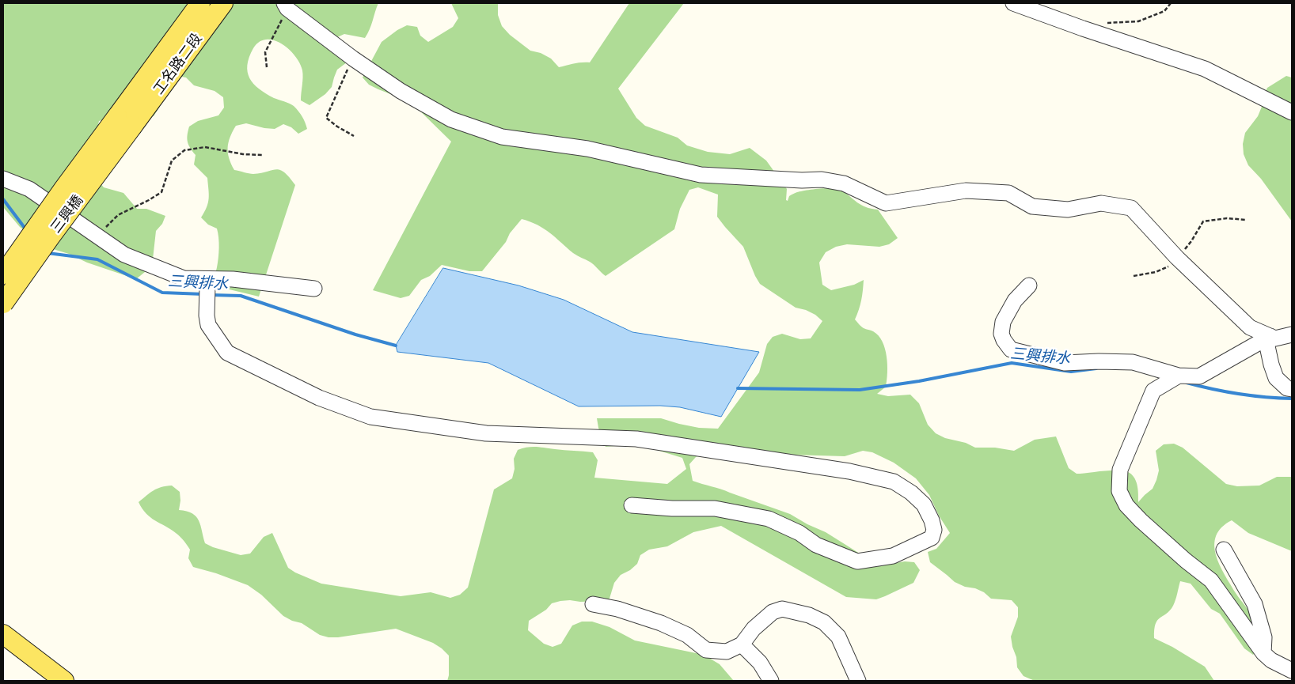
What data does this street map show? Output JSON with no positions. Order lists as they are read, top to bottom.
{
  "streets": {
    "main road": ["工名路二段", "三興橋"]
  },
  "crossings": [
    ["工名路二段", "三興橋"]
  ],
  "water": ["三興排水"]
}
